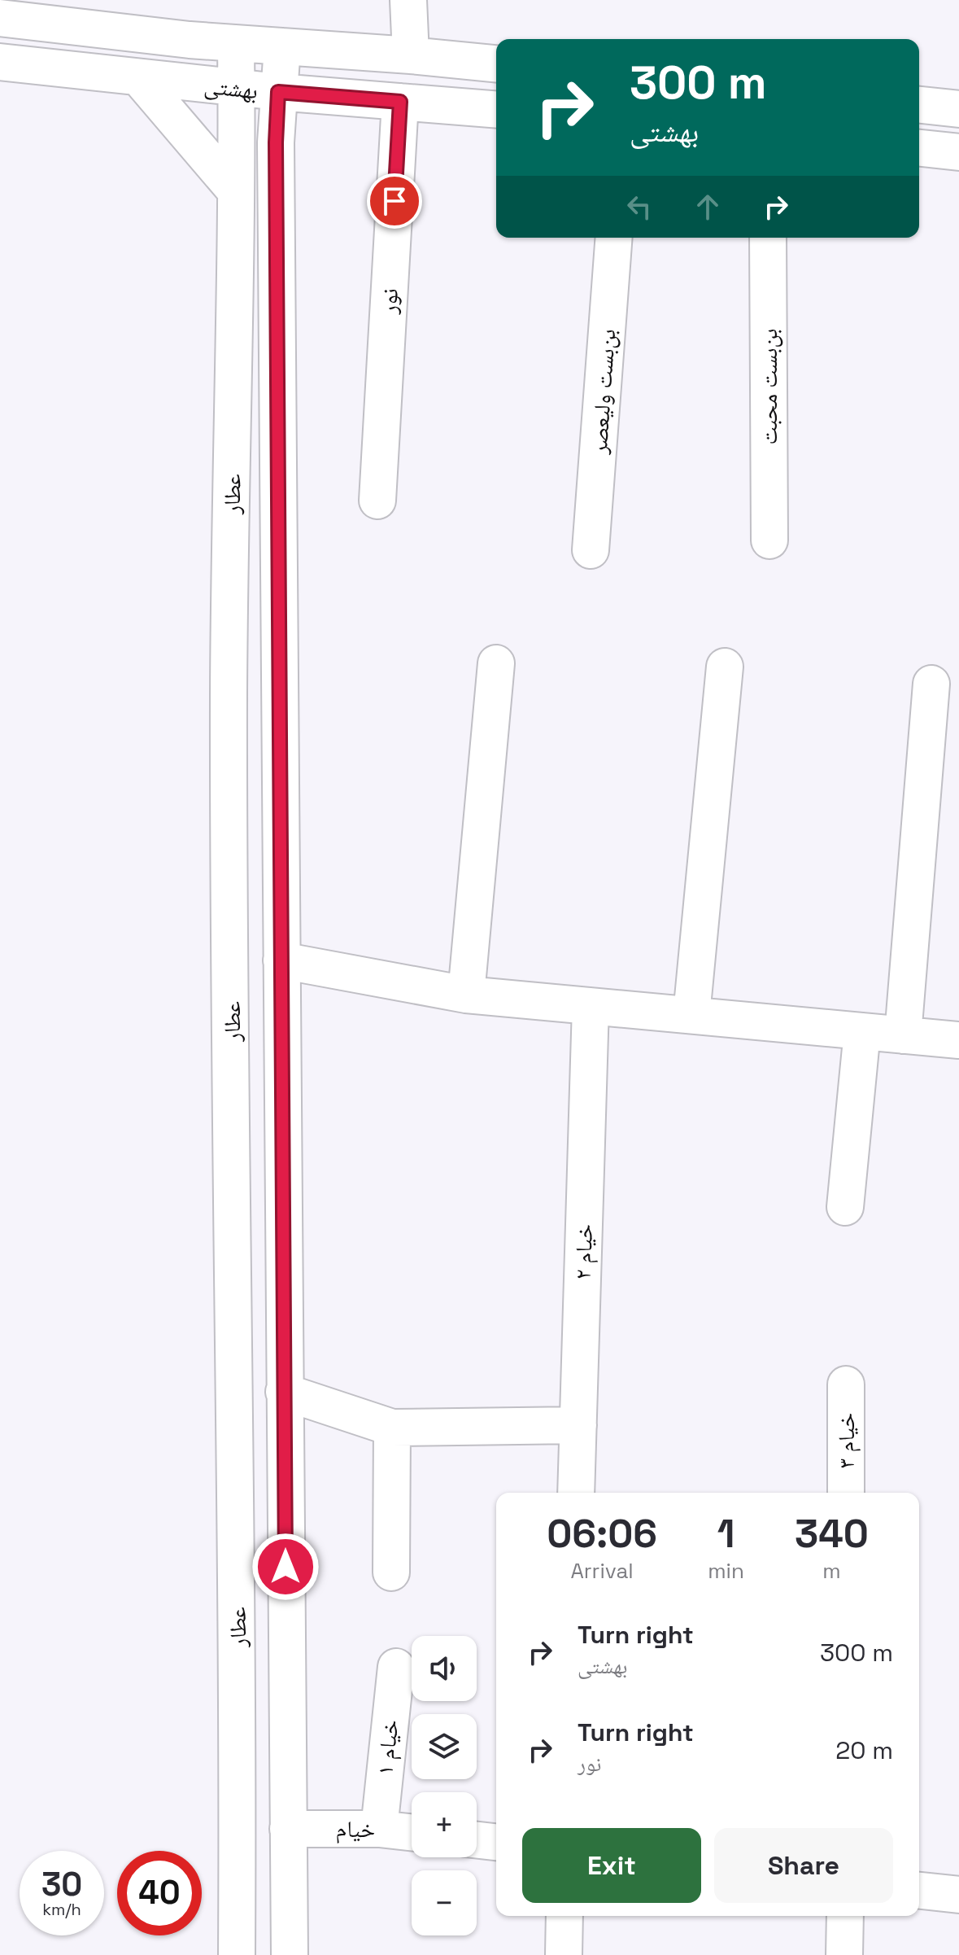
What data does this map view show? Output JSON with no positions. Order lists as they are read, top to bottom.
{
  "streets": {
    "street": [
      "بهشتی",
      "نور",
      "بن‌بست محبت",
      "بن‌بست ولیعصر",
      "عطار",
      "خیام ۲",
      "خیام ۳",
      "خیام ۱",
      "خیام"
    ]
  },
  "crossings": [
    ["بهشتی", "نور"],
    ["بهشتی", "عطار"],
    ["عطار", "خیام"],
    ["خیام ۱", "خیام"]
  ],
  "page": {
    "turn": ["300 m", "بهشتی"],
    "eta": [
      "06:06",
      "Arrival",
      "1",
      "min",
      "340",
      "m"
    ],
    "list": [
      {
        "name": "Turn right",
        "note": "بهشتی",
        "value": "300 m"
      },
      {
        "name": "Turn right",
        "note": "نور",
        "value": "20 m"
      }
    ],
    "map_buttons": ["+", "−"],
    "buttons": ["Exit", "Share"],
    "speed": "30 km/h",
    "limit": "40"
  }
}
